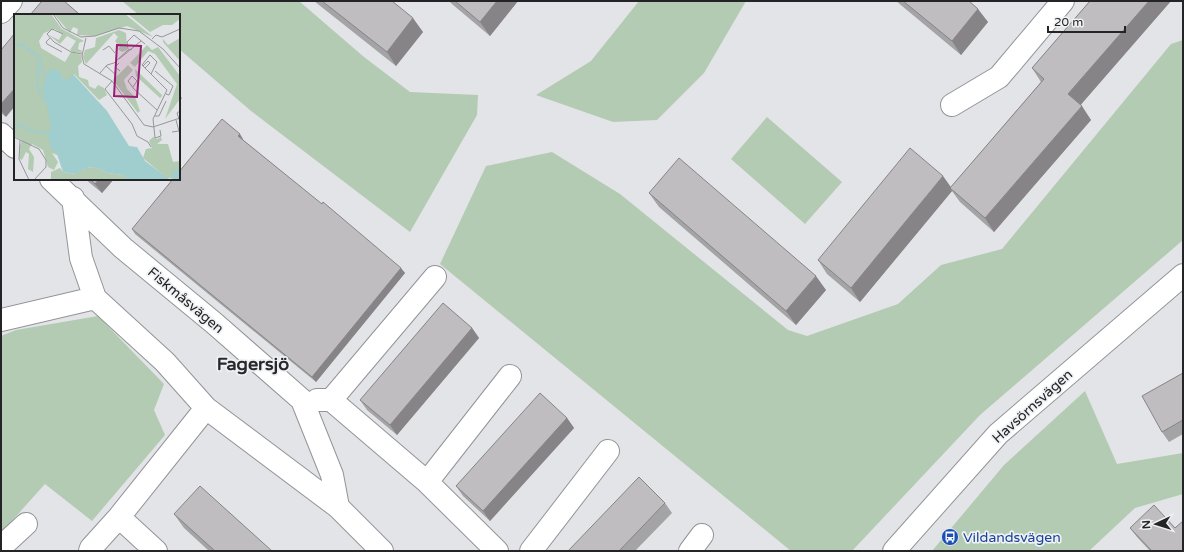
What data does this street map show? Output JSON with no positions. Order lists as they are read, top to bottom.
{
  "streets": {
    "street": ["Fiskmåsvägen", "Havsörnsvägen"]
  },
  "districts": ["Fagersjö"],
  "places": {
    "bus stop": ["Vildandsvägen"]
  },
  "scale_bar": "20 m",
  "north": "left"
}
